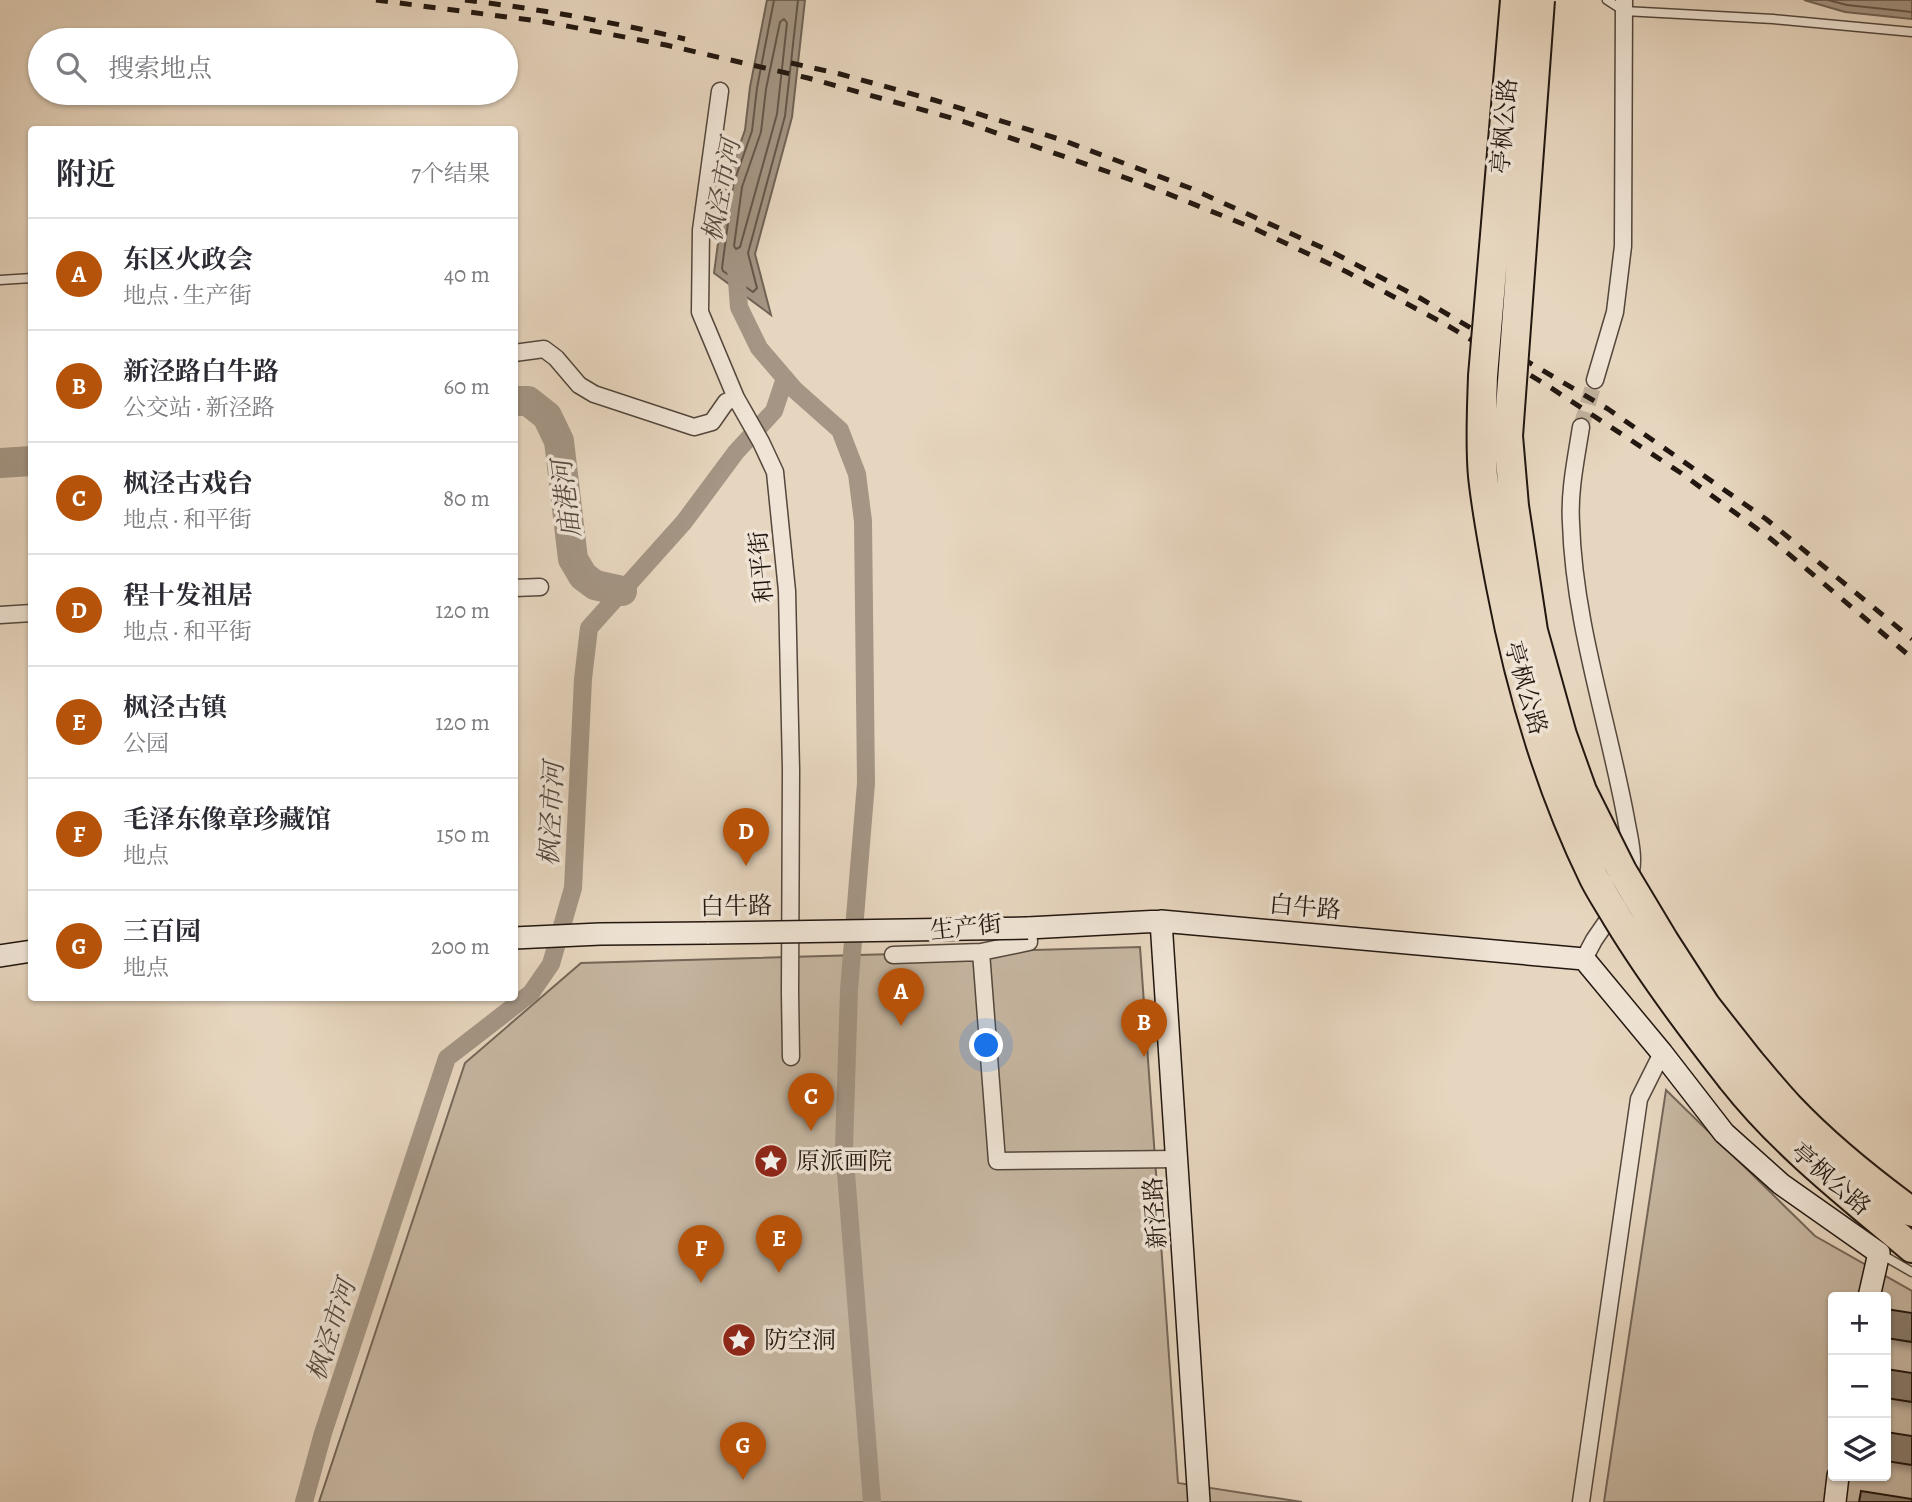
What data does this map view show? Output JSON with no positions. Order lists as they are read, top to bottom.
{
  "streets": {
    "highway": ["亭枫公路"],
    "street": [
      "和平街",
      "白牛路",
      "生产街",
      "新泾路"
    ]
  },
  "crossings": [
    ["白牛路", "生产街"],
    ["白牛路", "新泾路"]
  ],
  "water": ["枫泾市河", "庙港河"],
  "places": {
    "place": ["原派画院", "防空洞"]
  },
  "page": {
    "search": "搜索地点",
    "heading": ["附近", "7个结果"],
    "list": [
      {
        "mark": "A",
        "name": "东区火政会",
        "note": "地点 · 生产街",
        "value": "40 m"
      },
      {
        "mark": "B",
        "name": "新泾路白牛路",
        "note": "公交站 · 新泾路",
        "value": "60 m"
      },
      {
        "mark": "C",
        "name": "枫泾古戏台",
        "note": "地点 · 和平街",
        "value": "80 m"
      },
      {
        "mark": "D",
        "name": "程十发祖居",
        "note": "地点 · 和平街",
        "value": "120 m"
      },
      {
        "mark": "E",
        "name": "枫泾古镇",
        "note": "公园",
        "value": "120 m"
      },
      {
        "mark": "F",
        "name": "毛泽东像章珍藏馆",
        "note": "地点",
        "value": "150 m"
      },
      {
        "mark": "G",
        "name": "三百园",
        "note": "地点",
        "value": "200 m"
      }
    ],
    "pins": [
      "D",
      "A",
      "B",
      "C",
      "E",
      "F",
      "G"
    ],
    "map_buttons": ["+", "−"]
  }
}
